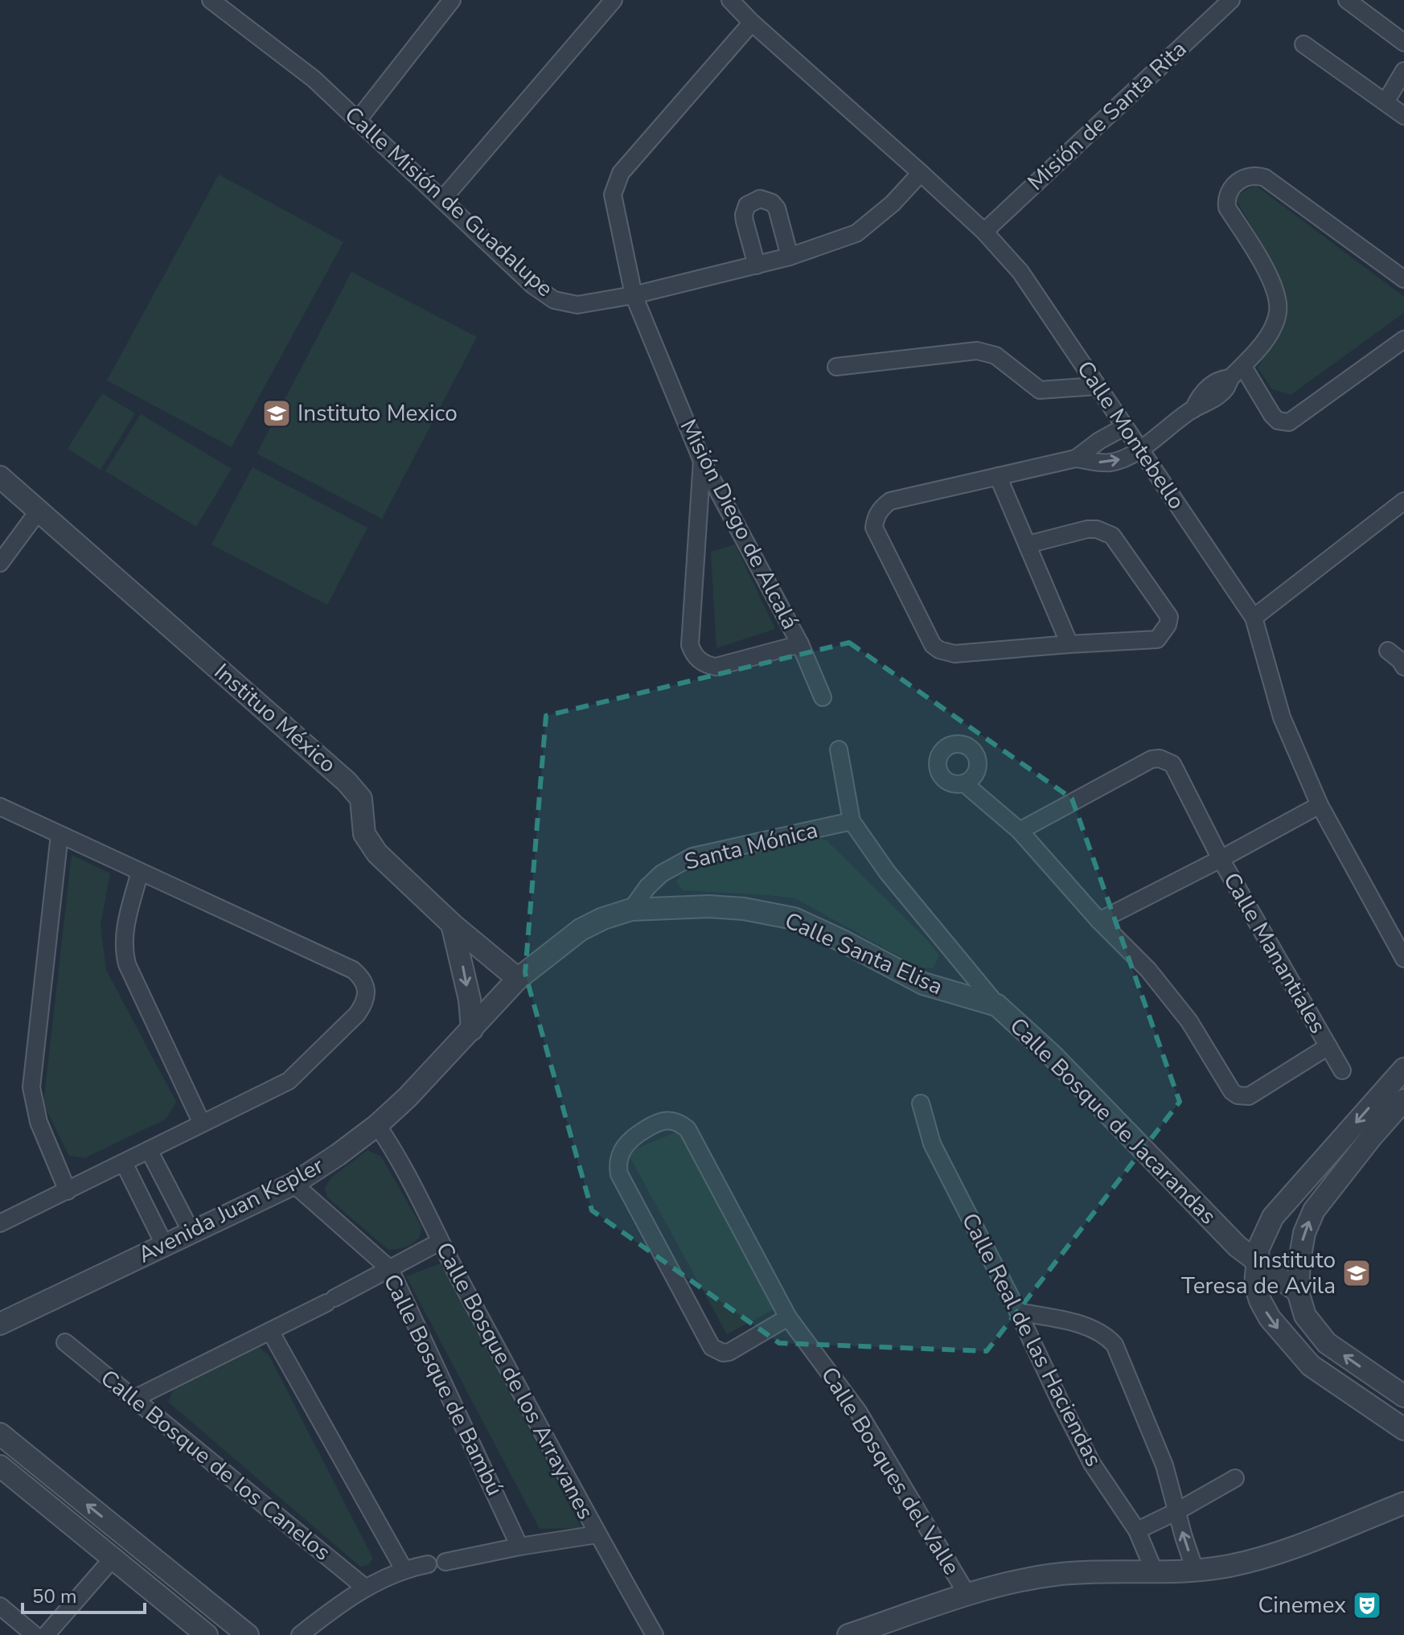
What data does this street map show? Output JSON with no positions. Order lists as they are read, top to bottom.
{
  "streets": {
    "street": [
      "Misión de Santa Rita",
      "Calle Misión de Guadalupe",
      "Calle Montebello",
      "Misión Diego de Alcalá",
      "Instituo México",
      "Santa Mónica",
      "Calle Manantiales",
      "Calle Santa Elisa",
      "Calle Bosque de Jacarandas",
      "Avenida Juan Kepler",
      "Calle Real de las Haciendas",
      "Calle Bosque de los Arrayanes",
      "Calle Bosque de Bambú",
      "Calle Bosque de los Canelos",
      "Calle Bosques del Valle"
    ]
  },
  "crossings": [
    ["Misión de Santa Rita", "Calle Montebello"],
    ["Calle Misión de Guadalupe", "Calle Montebello"],
    ["Calle Misión de Guadalupe", "Misión Diego de Alcalá"],
    ["Calle Montebello", "Misión Diego de Alcalá"],
    ["Calle Montebello", "Calle Manantiales"],
    ["Instituo México", "Calle Santa Elisa"],
    ["Instituo México", "Avenida Juan Kepler"],
    ["Santa Mónica", "Calle Santa Elisa"],
    ["Calle Santa Elisa", "Calle Bosque de Jacarandas"],
    ["Calle Santa Elisa", "Avenida Juan Kepler"],
    ["Avenida Juan Kepler", "Calle Bosque de los Arrayanes"],
    ["Avenida Juan Kepler", "Calle Bosque de Bambú"]
  ],
  "places": {
    "school or university": ["Instituto Mexico", "Instituto Teresa de Avila"],
    "theatre": ["Cinemex"]
  },
  "scale_bar": "50 m"
}
